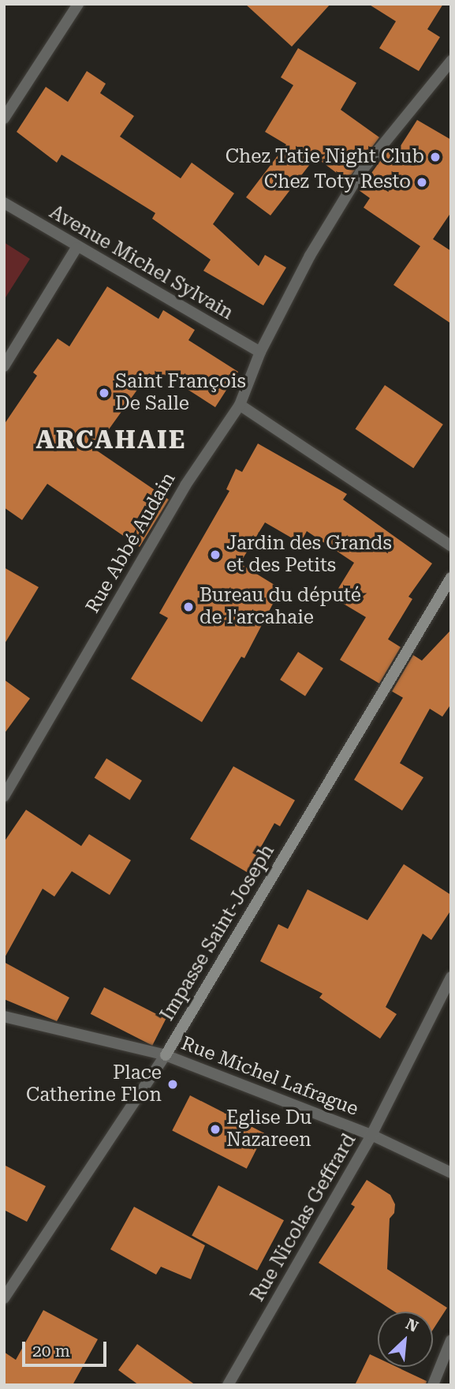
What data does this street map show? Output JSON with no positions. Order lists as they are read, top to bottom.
{
  "streets": {
    "street": [
      "Avenue Michel Sylvain",
      "Rue Abbé Audain",
      "Impasse Saint-Joseph",
      "Rue Michel Lafrague",
      "Rue Nicolas Geffrard"
    ]
  },
  "crossings": [
    ["Avenue Michel Sylvain", "Rue Abbé Audain"],
    ["Impasse Saint-Joseph", "Rue Michel Lafrague"],
    ["Rue Michel Lafrague", "Rue Nicolas Geffrard"]
  ],
  "districts": ["ARCAHAIE"],
  "places": [
    "Chez Tatie Night Club",
    "Chez Toty Resto",
    "Saint François De Salle",
    "Jardin des Grands et des Petits",
    "Bureau du député de l'arcahaie",
    "Place Catherine Flon",
    "Eglise Du Nazareen"
  ],
  "scale_bar": "20 m",
  "north": "top right"
}
